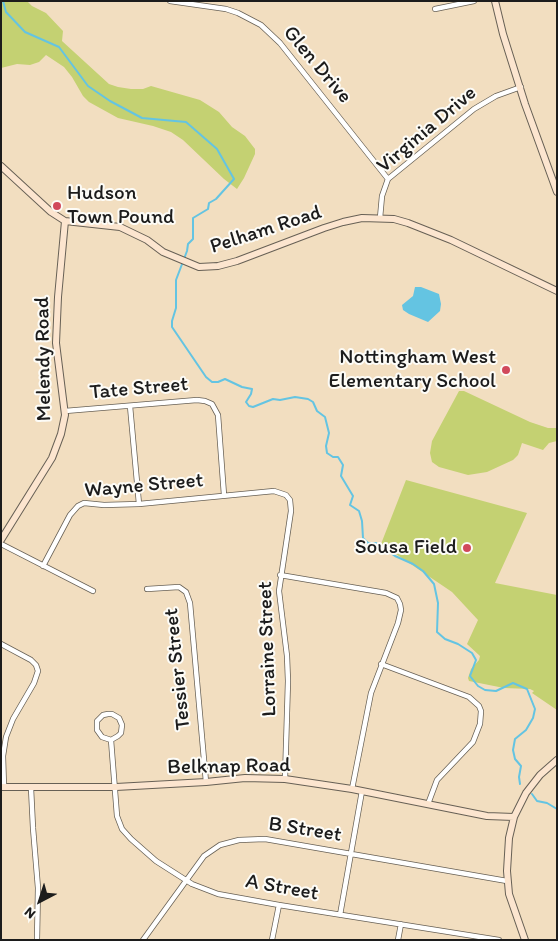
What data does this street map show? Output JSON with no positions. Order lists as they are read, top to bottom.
{
  "streets": {
    "street": [
      "Glen Drive",
      "Virginia Drive",
      "Pelham Road",
      "Melendy Road",
      "Tate Street",
      "Wayne Street",
      "Lorraine Street",
      "Tessier Street",
      "Belknap Road",
      "B Street",
      "A Street"
    ]
  },
  "crossings": [
    ["Glen Drive", "Virginia Drive"],
    ["Virginia Drive", "Pelham Road"],
    ["Pelham Road", "Melendy Road"],
    ["Melendy Road", "Tate Street"],
    ["Tate Street", "Wayne Street"],
    ["Wayne Street", "Lorraine Street"],
    ["Lorraine Street", "Belknap Road"],
    ["Tessier Street", "Belknap Road"],
    ["Belknap Road", "A Street"],
    ["B Street", "A Street"]
  ],
  "places": ["Hudson Town Pound", "Nottingham West Elementary School", "Sousa Field"],
  "north": "bottom left"
}
